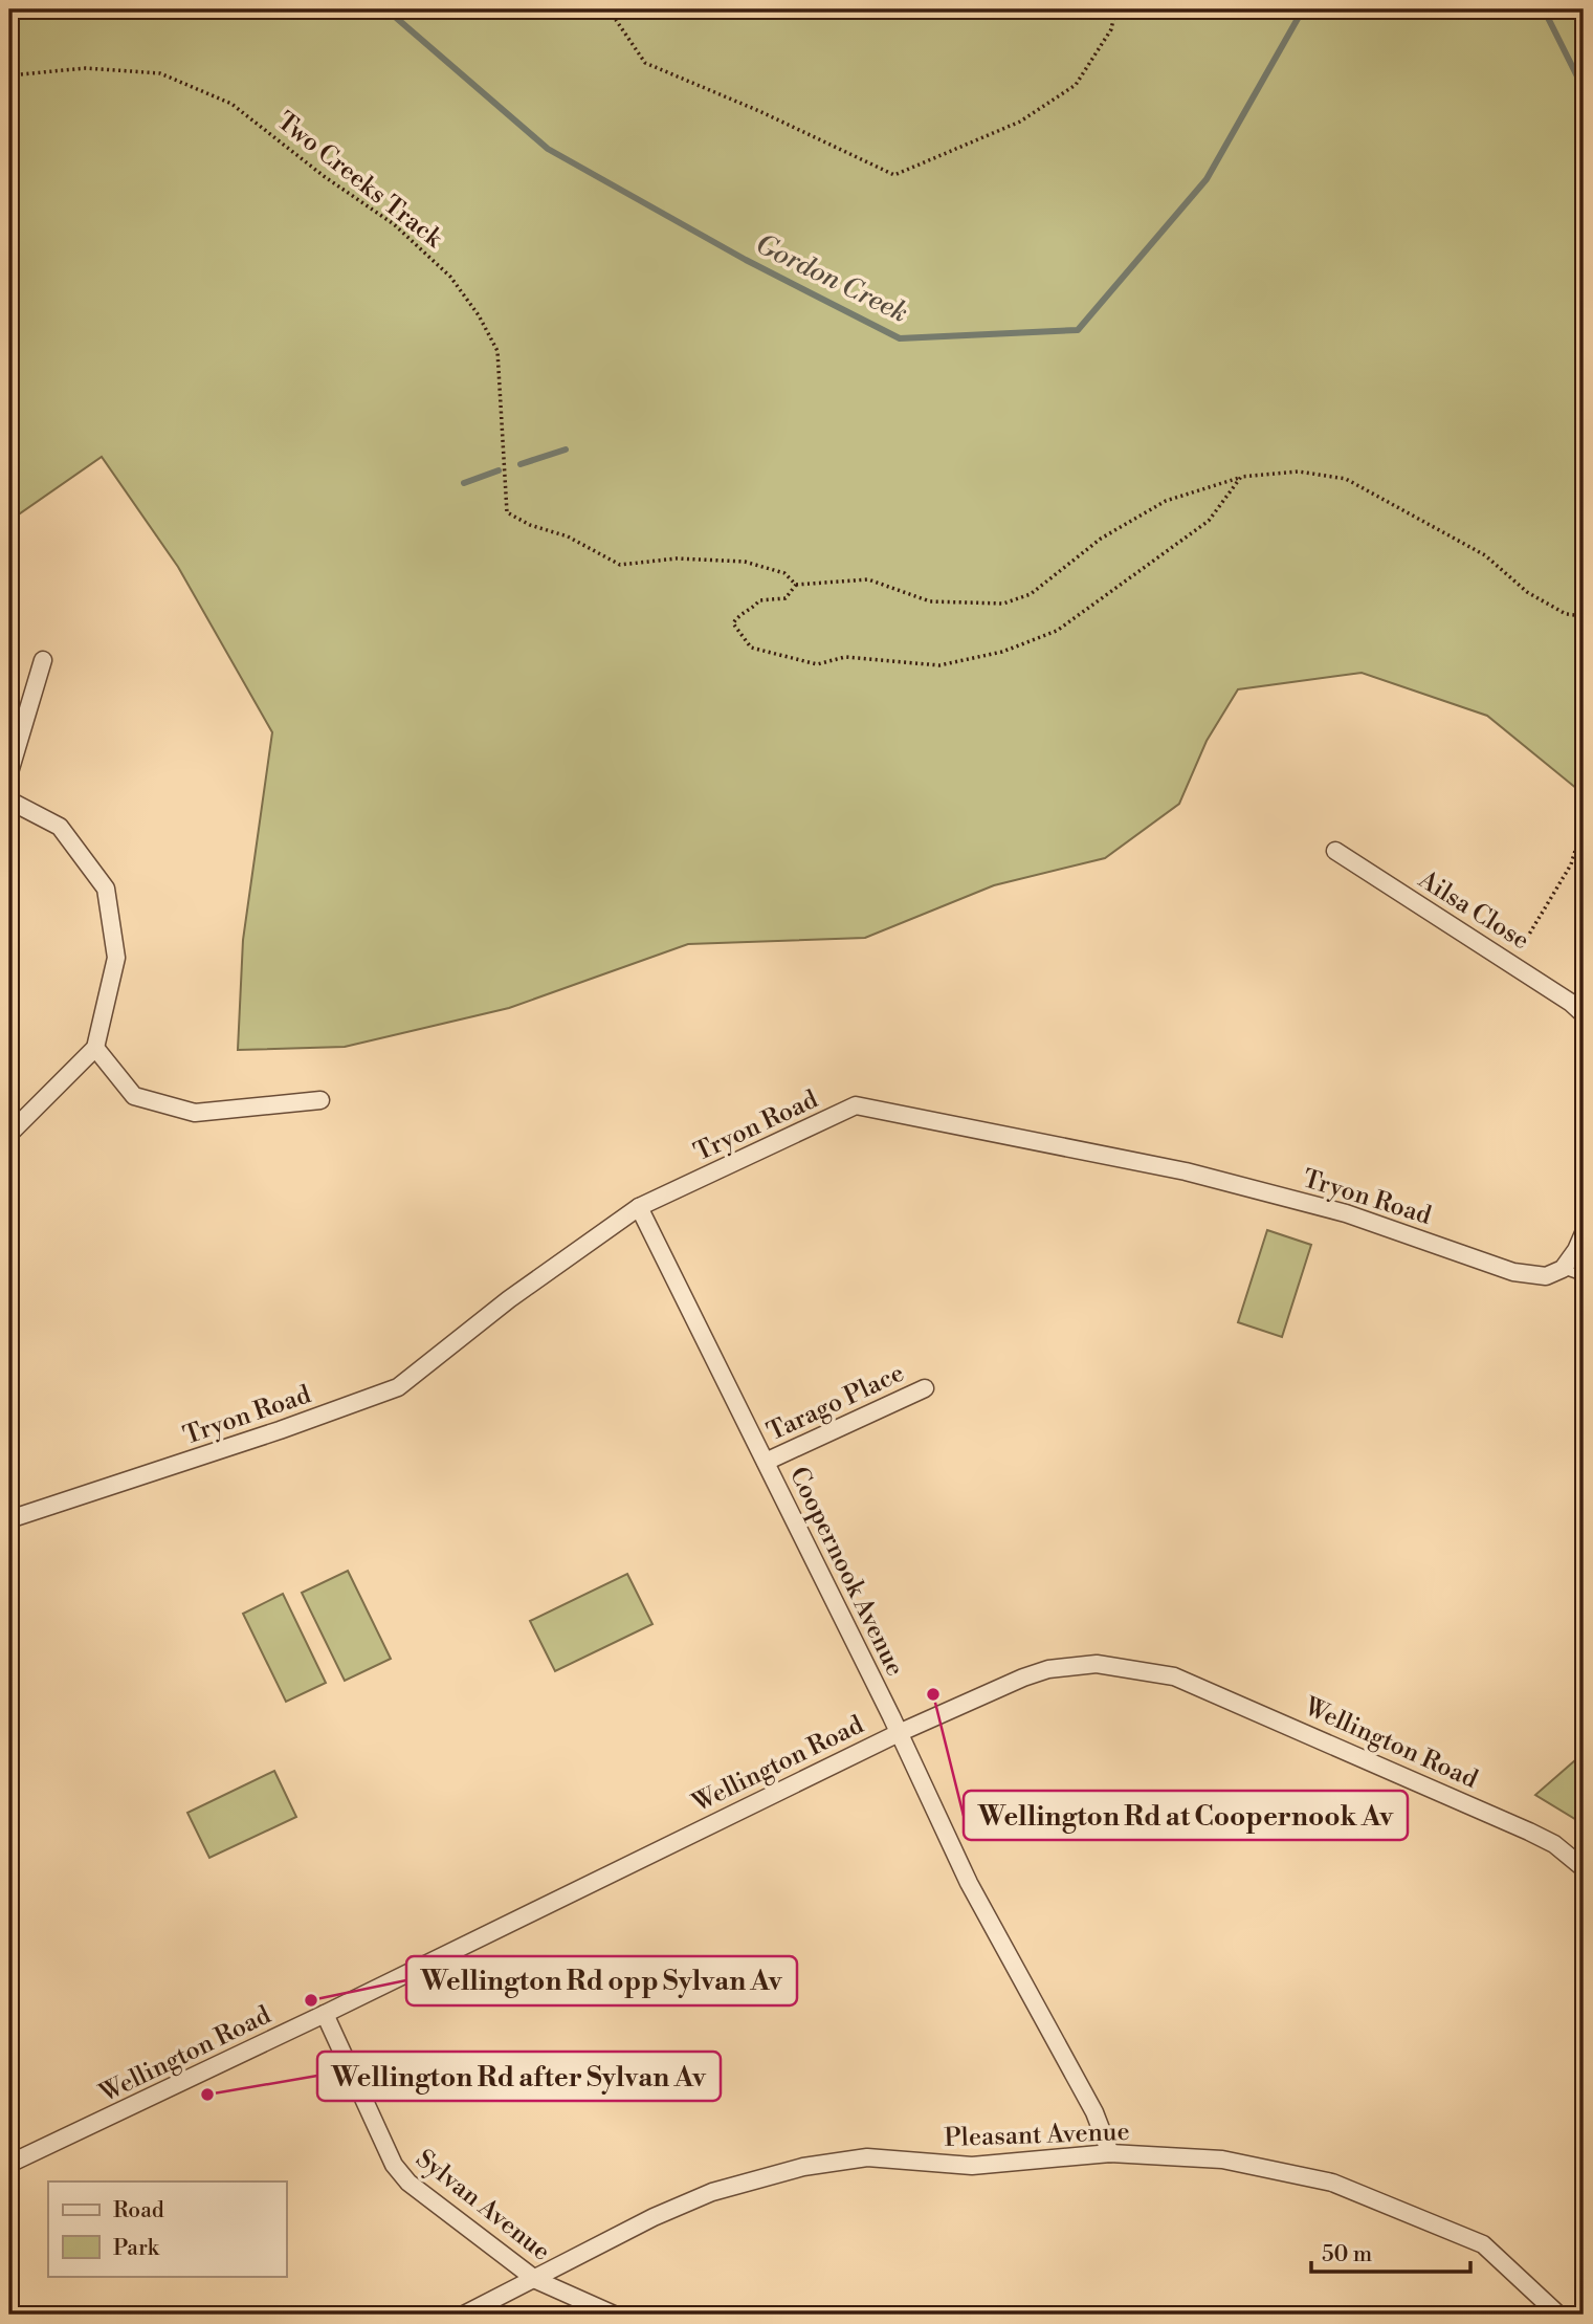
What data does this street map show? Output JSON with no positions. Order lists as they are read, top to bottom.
{
  "streets": {
    "street": [
      "Ailsa Close",
      "Tryon Road",
      "Tarago Place",
      "Coopernook Avenue",
      "Wellington Road",
      "Pleasant Avenue",
      "Sylvan Avenue"
    ],
    "path": ["Two Creeks Track"]
  },
  "crossings": [
    ["Tryon Road", "Coopernook Avenue"],
    ["Tarago Place", "Coopernook Avenue"],
    ["Coopernook Avenue", "Wellington Road"],
    ["Coopernook Avenue", "Pleasant Avenue"],
    ["Wellington Road", "Sylvan Avenue"],
    ["Pleasant Avenue", "Sylvan Avenue"]
  ],
  "water": ["Gordon Creek"],
  "places": ["Wellington Rd at Coopernook Av", "Wellington Rd opp Sylvan Av", "Wellington Rd after Sylvan Av"],
  "legend": ["Road", "Park"],
  "scale_bar": "50 m"
}
